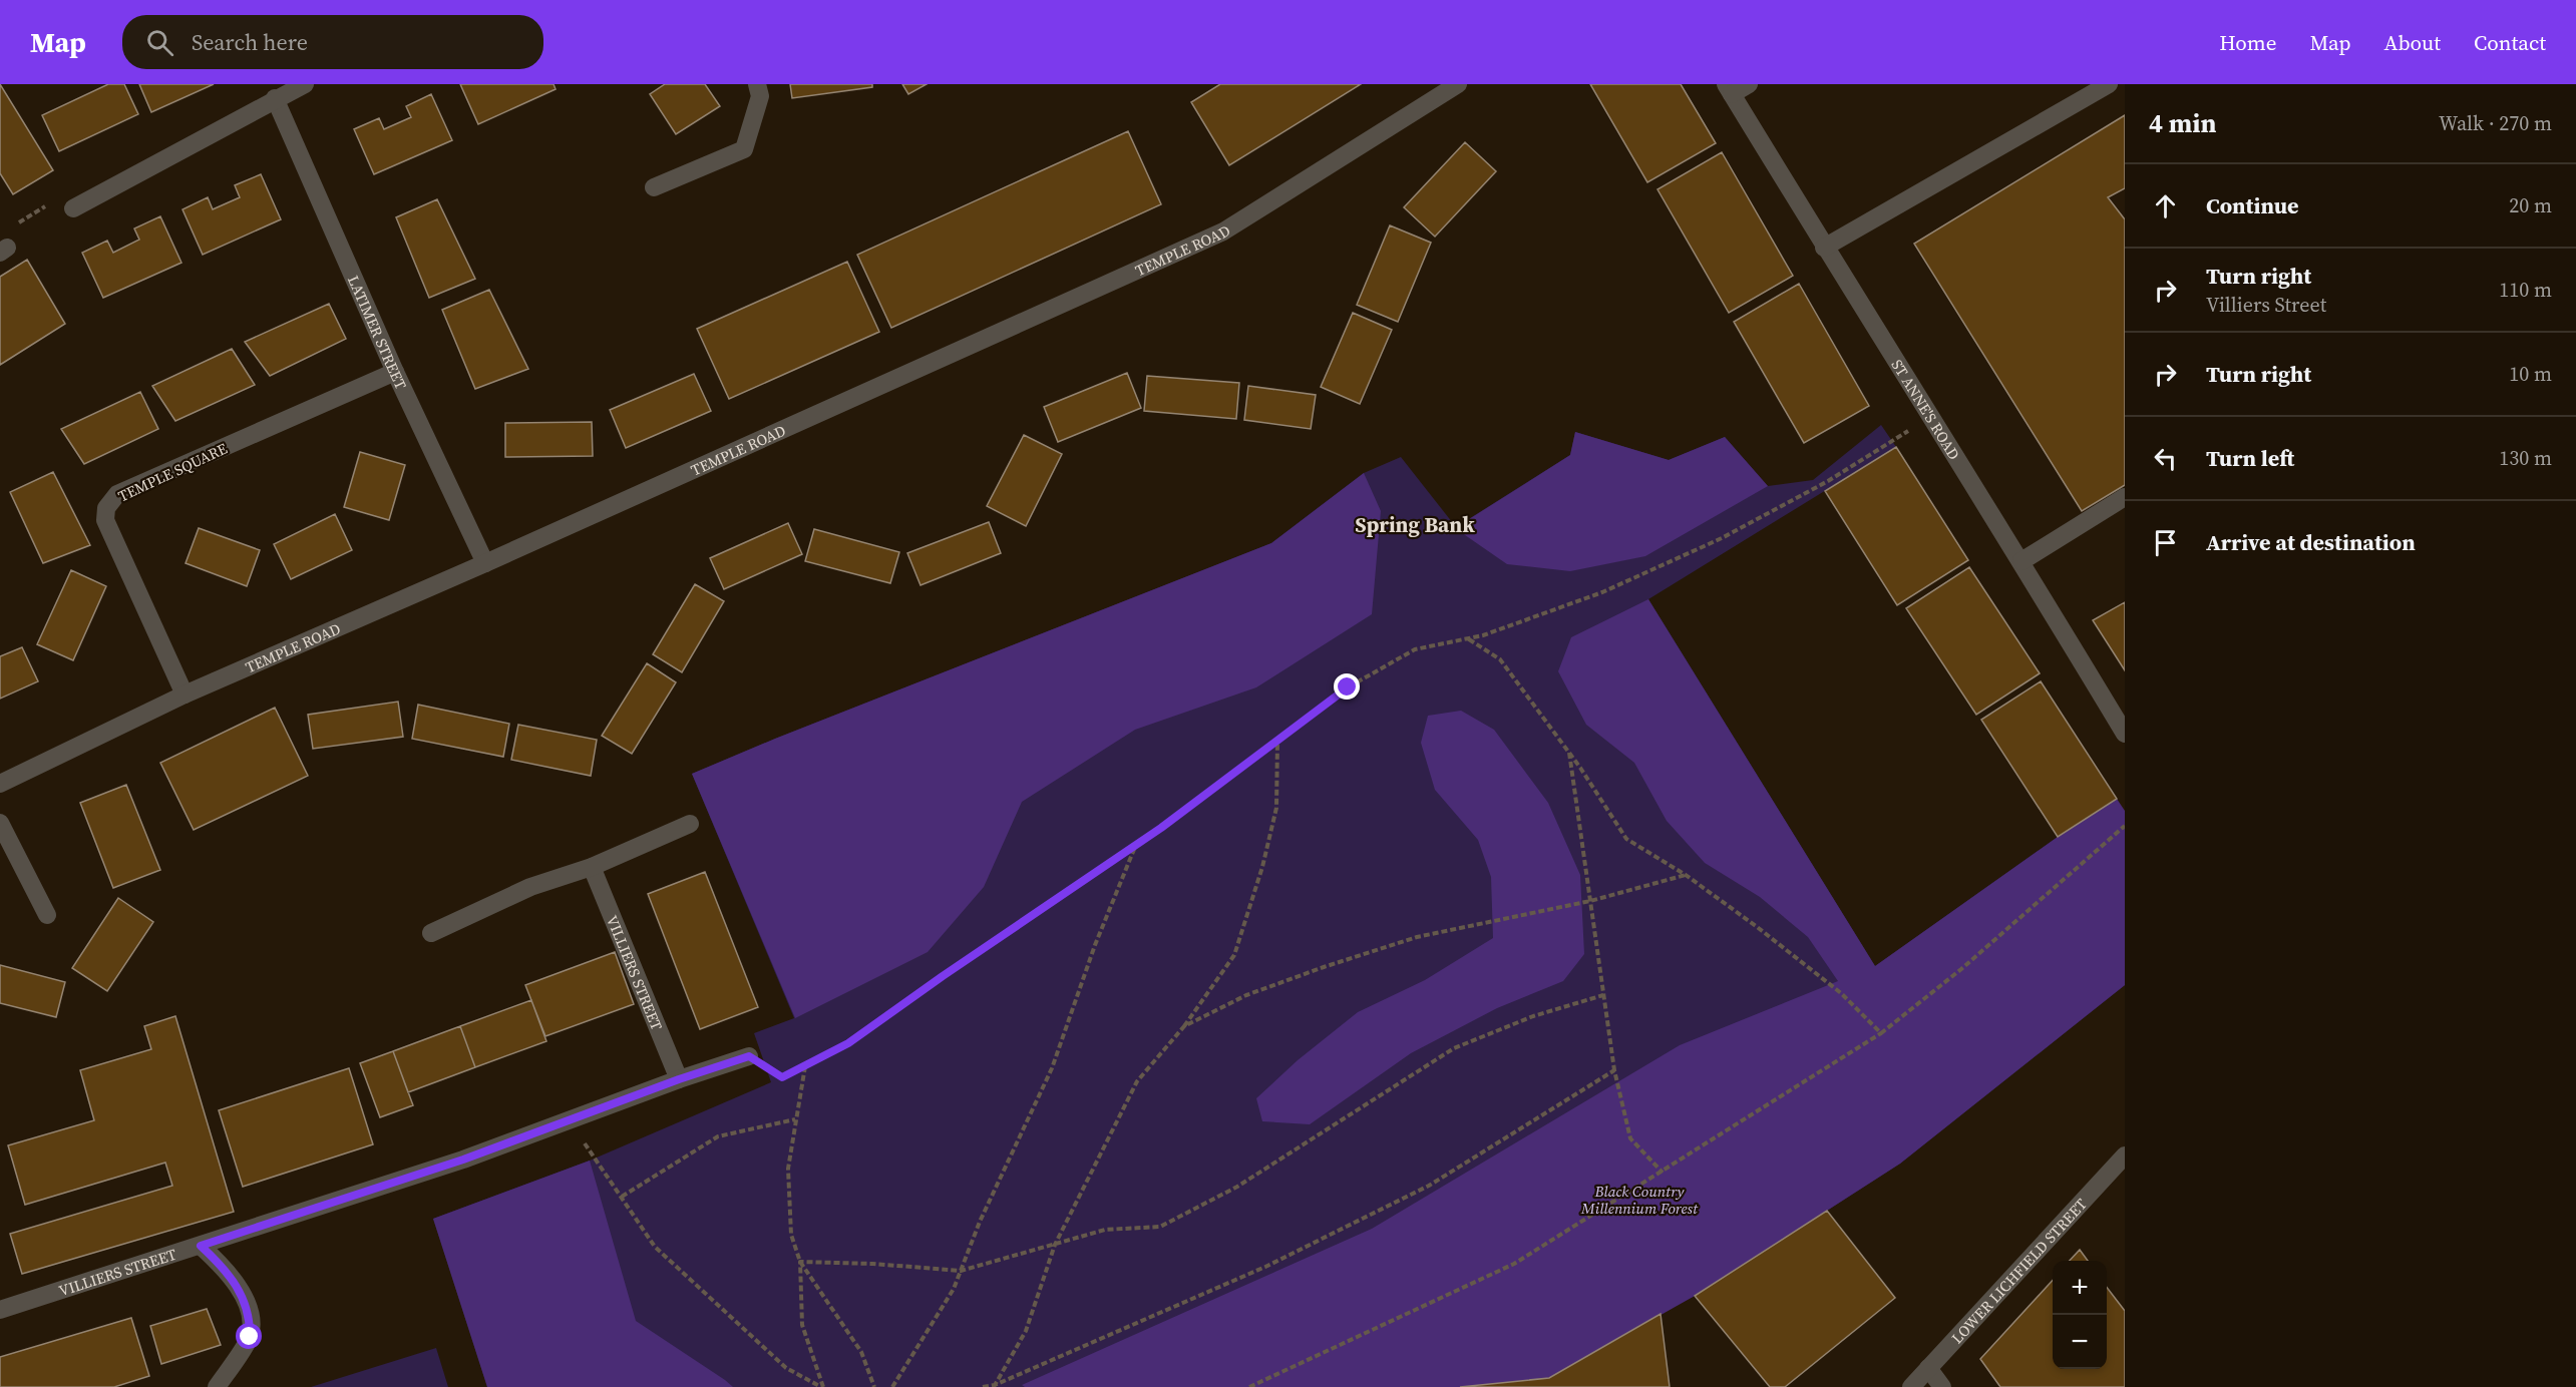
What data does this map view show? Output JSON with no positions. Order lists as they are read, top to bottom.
{
  "streets": {
    "street": [
      "TEMPLE ROAD",
      "LATIMER STREET",
      "ST ANNE'S ROAD",
      "TEMPLE SQUARE",
      "VILLIERS STREET",
      "LOWER LICHFIELD STREET"
    ]
  },
  "crossings": [
    ["TEMPLE ROAD", "LATIMER STREET"],
    ["TEMPLE ROAD", "TEMPLE SQUARE"],
    ["LATIMER STREET", "TEMPLE SQUARE"]
  ],
  "districts": ["Spring Bank"],
  "parks": ["Black Country Millennium Forest"],
  "page": {
    "header": "Map",
    "search": "Search here",
    "nav": [
      "Home",
      "Map",
      "About",
      "Contact"
    ],
    "heading": ["4 min", "Walk · 270 m"],
    "list": [
      ["Continue", "20 m"],
      ["Turn right", "Villiers Street", "110 m"],
      ["Turn right", "10 m"],
      ["Turn left", "130 m"],
      "Arrive at destination"
    ],
    "map_buttons": ["+", "−"]
  }
}
